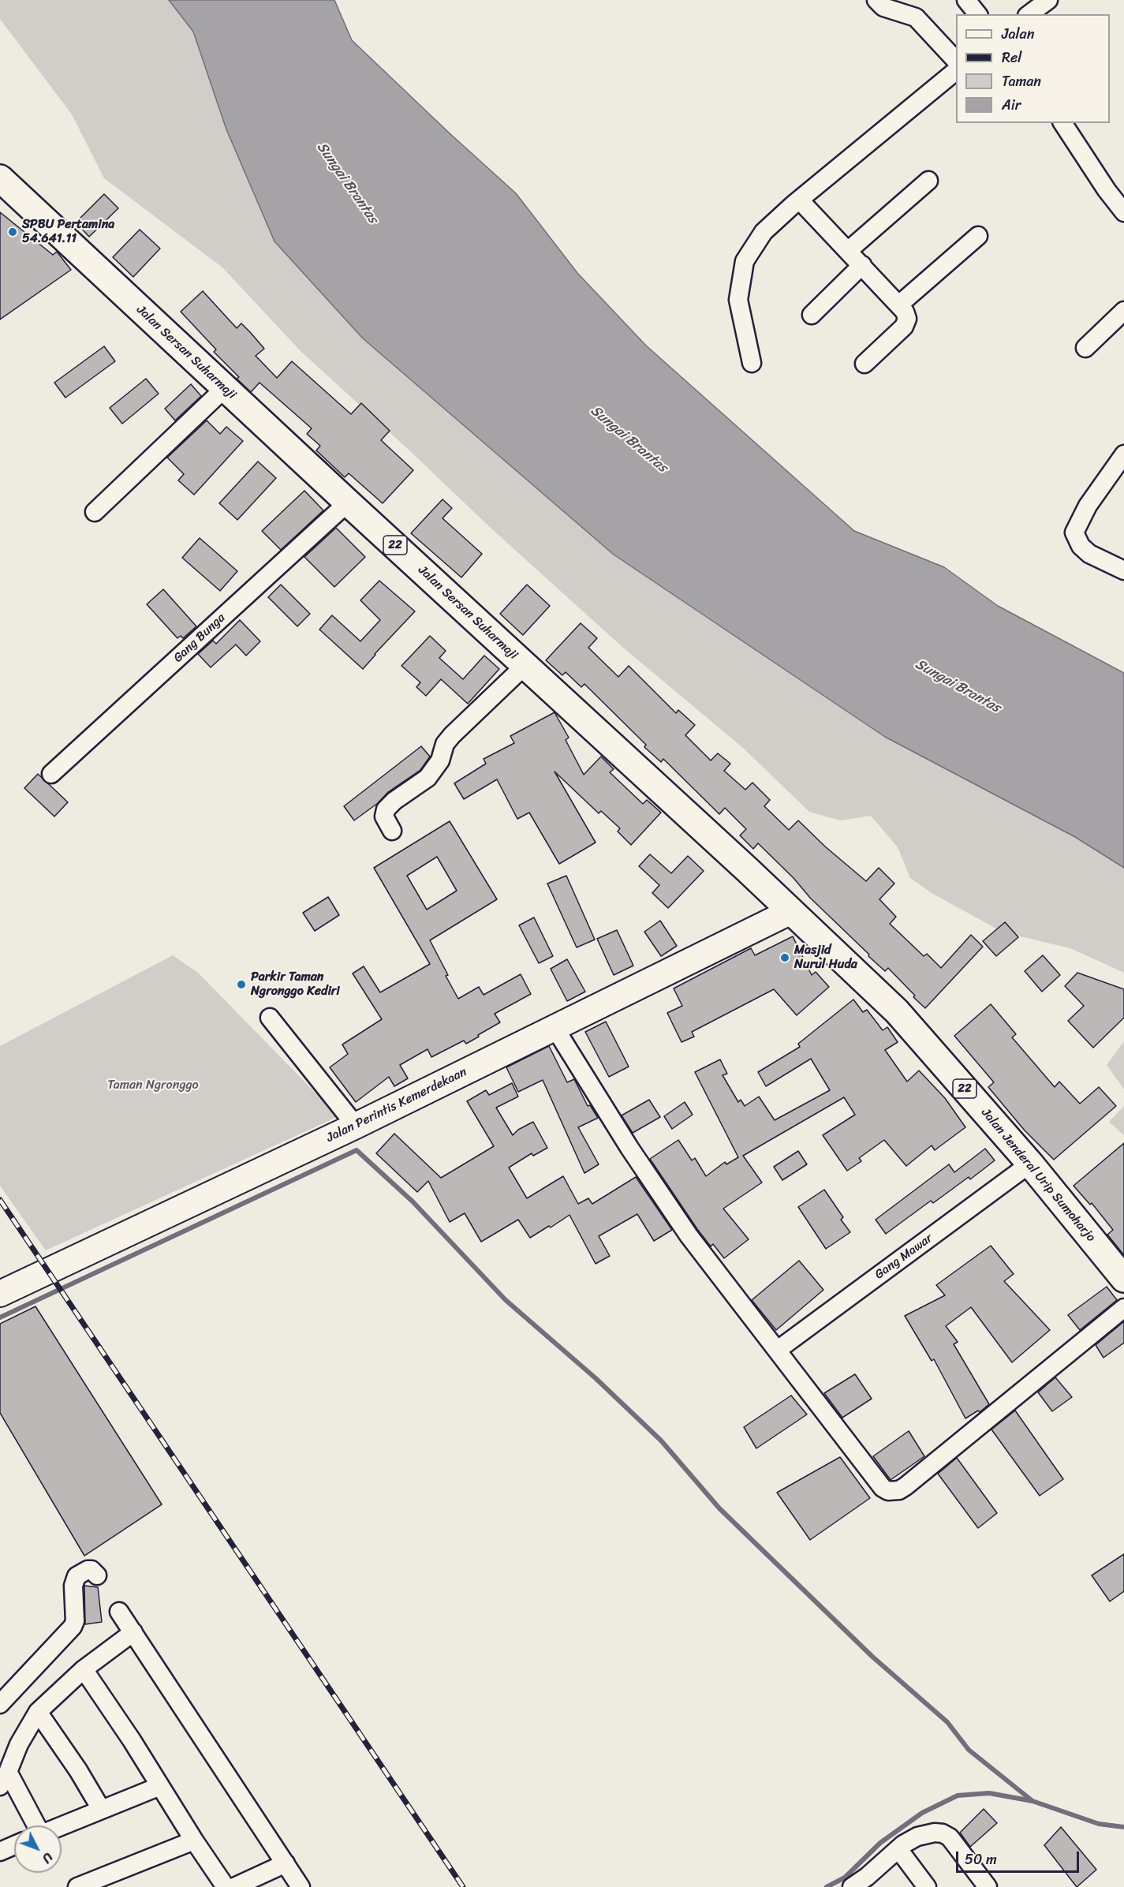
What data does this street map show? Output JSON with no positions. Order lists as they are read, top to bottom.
{
  "streets": {
    "highway": ["Jalan Sersan Suharmaji", "22", "Jalan Jenderal Urip Sumoharjo"],
    "main road": ["Jalan Perintis Kemerdekaan"],
    "street": ["Gang Bunga", "Gang Mawar"]
  },
  "crossings": [
    ["Jalan Sersan Suharmaji", "Gang Bunga"],
    ["Jalan Sersan Suharmaji", "Jalan Perintis Kemerdekaan"],
    ["Jalan Sersan Suharmaji", "Jalan Jenderal Urip Sumoharjo"],
    ["Jalan Perintis Kemerdekaan", "Jalan Jenderal Urip Sumoharjo"],
    ["Jalan Jenderal Urip Sumoharjo", "Gang Mawar"]
  ],
  "water": ["Sungai Brantas"],
  "parks": ["Taman Ngronggo"],
  "places": ["SPBU Pertamina 54.641.11", "Masjid Nurul Huda", "Parkir Taman Ngronggo Kediri"],
  "legend": [
    "Jalan",
    "Rel",
    "Taman",
    "Air"
  ],
  "scale_bar": "50 m",
  "north": "bottom right"
}
